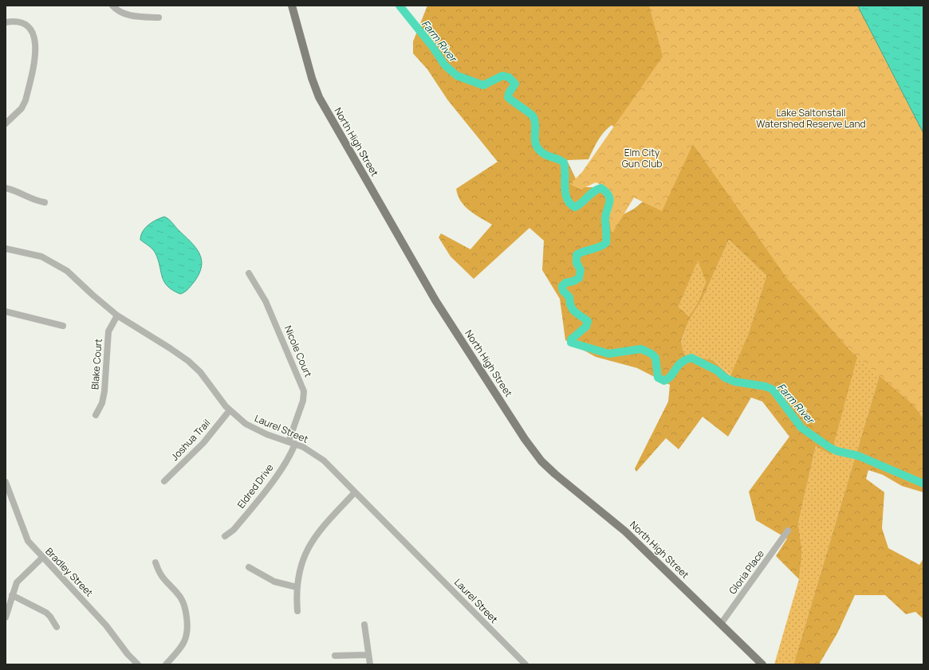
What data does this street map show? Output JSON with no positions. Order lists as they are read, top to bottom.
{
  "streets": {
    "main road": ["North High Street"],
    "street": [
      "Nicole Court",
      "Blake Court",
      "Laurel Street",
      "Joshua Trail",
      "Eldred Drive",
      "Bradley Street",
      "Gloria Place"
    ]
  },
  "crossings": [
    ["North High Street", "Gloria Place"],
    ["Nicole Court", "Laurel Street"],
    ["Blake Court", "Laurel Street"],
    ["Laurel Street", "Joshua Trail"],
    ["Laurel Street", "Eldred Drive"]
  ],
  "water": ["Farm River"],
  "parks": ["Lake Saltonstall Watershed Reserve Land", "Elm City Gun Club"]
}
